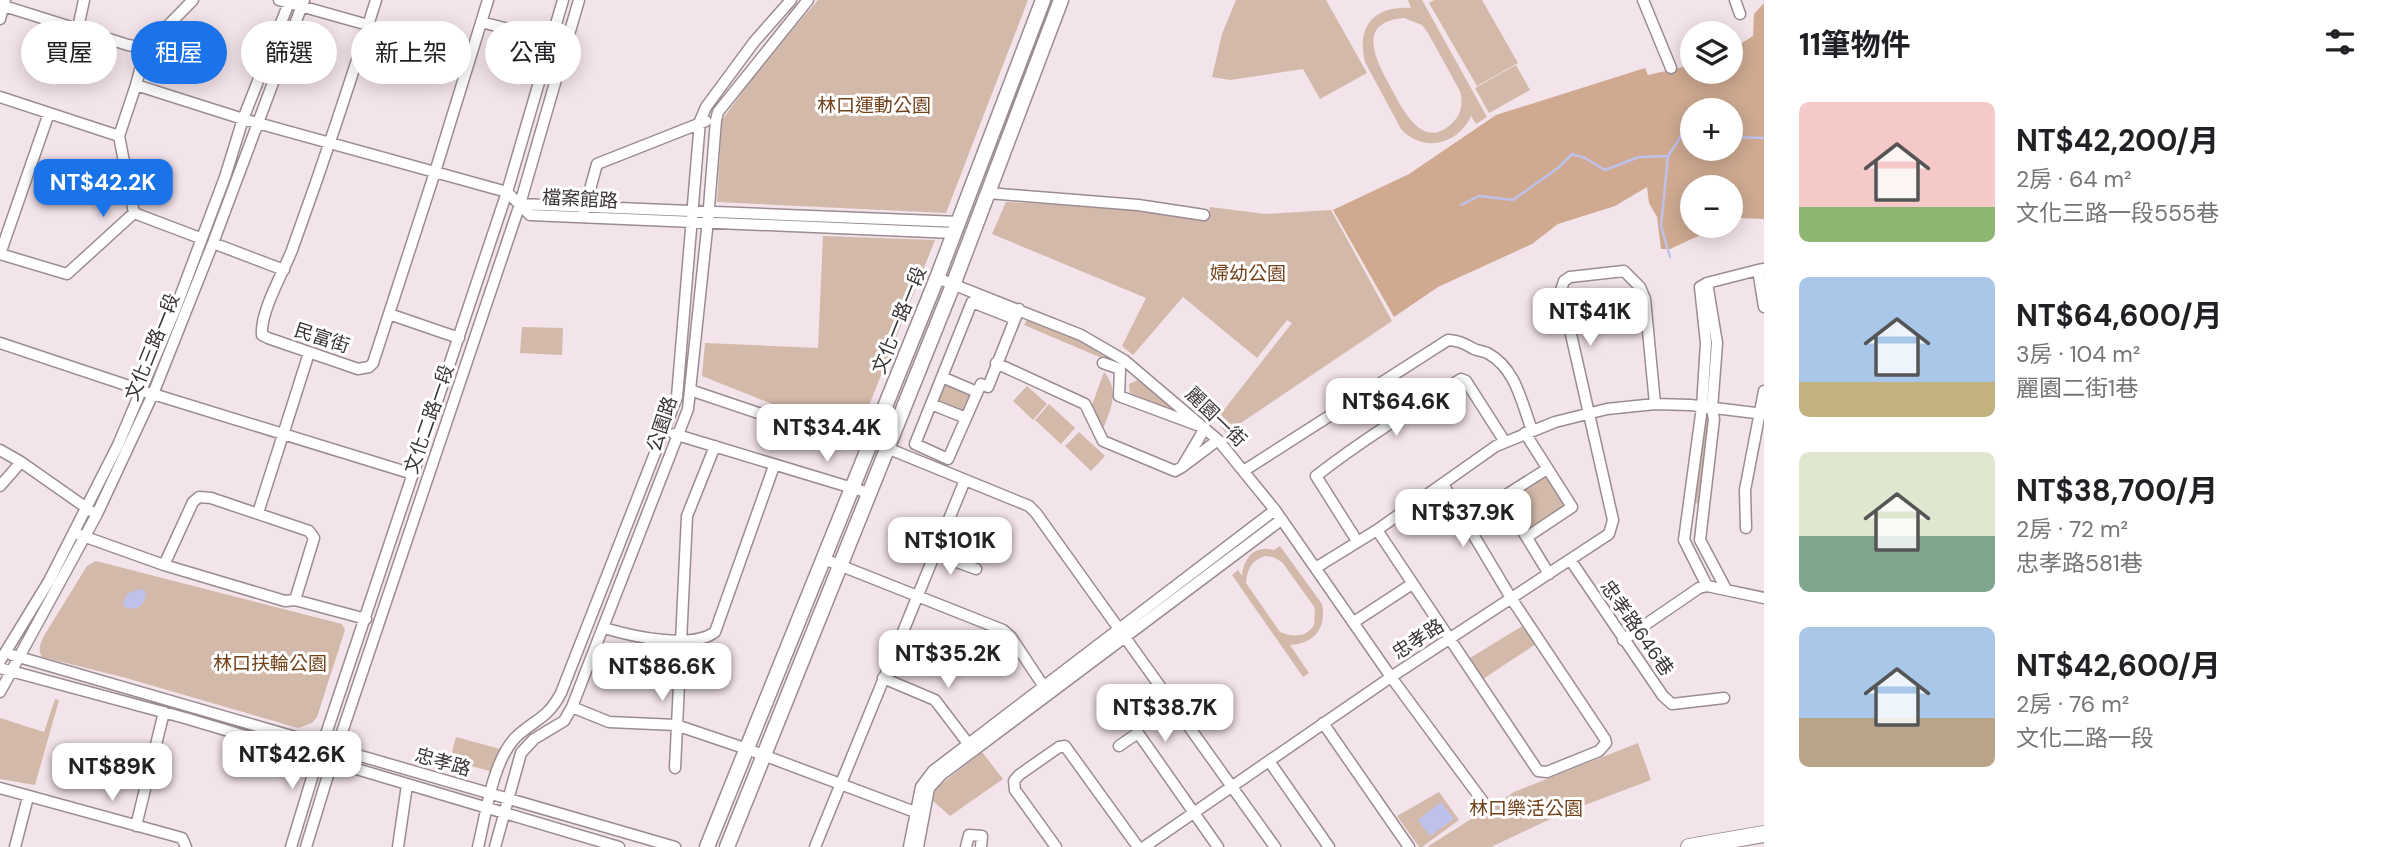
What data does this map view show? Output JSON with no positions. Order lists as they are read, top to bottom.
{
  "streets": {
    "main road": ["文化一路一段"],
    "street": [
      "檔案館路",
      "民富街",
      "文化三路一段",
      "麗園一街",
      "文化二路一段",
      "公園路",
      "忠孝路646巷",
      "忠孝路"
    ]
  },
  "crossings": [
    ["檔案館路", "文化一路一段"],
    ["檔案館路", "文化二路一段"],
    ["檔案館路", "公園路"],
    ["文化一路一段", "麗園一街"],
    ["文化三路一段", "忠孝路"],
    ["麗園一街", "忠孝路"],
    ["文化二路一段", "忠孝路"],
    ["公園路", "忠孝路"],
    ["忠孝路646巷", "忠孝路"]
  ],
  "parks": [
    "林口運動公園",
    "婦幼公園",
    "林口扶輪公園",
    "林口樂活公園"
  ],
  "page": {
    "heading": "11筆物件",
    "map_buttons": ["+", "−"],
    "chip": [
      "買屋",
      "租屋",
      "篩選",
      "新上架",
      "公寓"
    ],
    "list": [
      {
        "name": "NT$42,200/月",
        "note": "2房 · 64 m² · 文化三路一段555巷"
      },
      {
        "name": "NT$64,600/月",
        "note": "3房 · 104 m² · 麗園二街1巷"
      },
      {
        "name": "NT$38,700/月",
        "note": "2房 · 72 m² · 忠孝路581巷"
      },
      {
        "name": "NT$42,600/月",
        "note": "2房 · 76 m² · 文化二路一段"
      }
    ],
    "price": [
      "NT$42.2K",
      "NT$41K",
      "NT$64.6K",
      "NT$34.4K",
      "NT$37.9K",
      "NT$101K",
      "NT$35.2K",
      "NT$86.6K",
      "NT$38.7K",
      "NT$42.6K",
      "NT$89K"
    ]
  }
}
